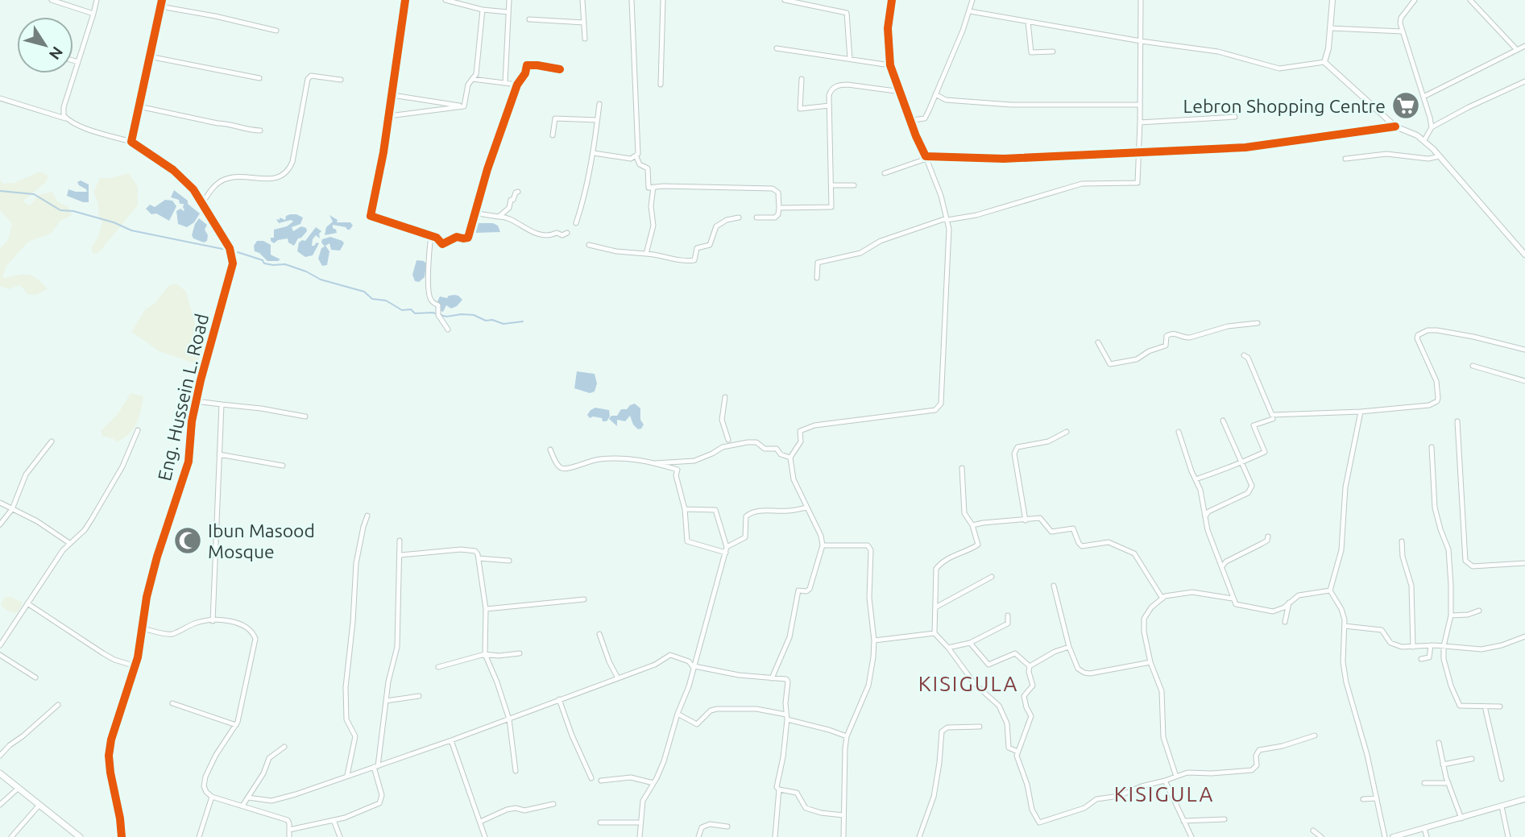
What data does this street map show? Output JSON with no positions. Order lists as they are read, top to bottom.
{
  "streets": {
    "street": ["Eng. Hussein L. Road"]
  },
  "districts": ["KISIGULA", "KISIGULA"],
  "places": {
    "supermarket": ["Lebron Shopping Centre"],
    "mosque": ["Ibun Masood Mosque"]
  },
  "north": "bottom right"
}
